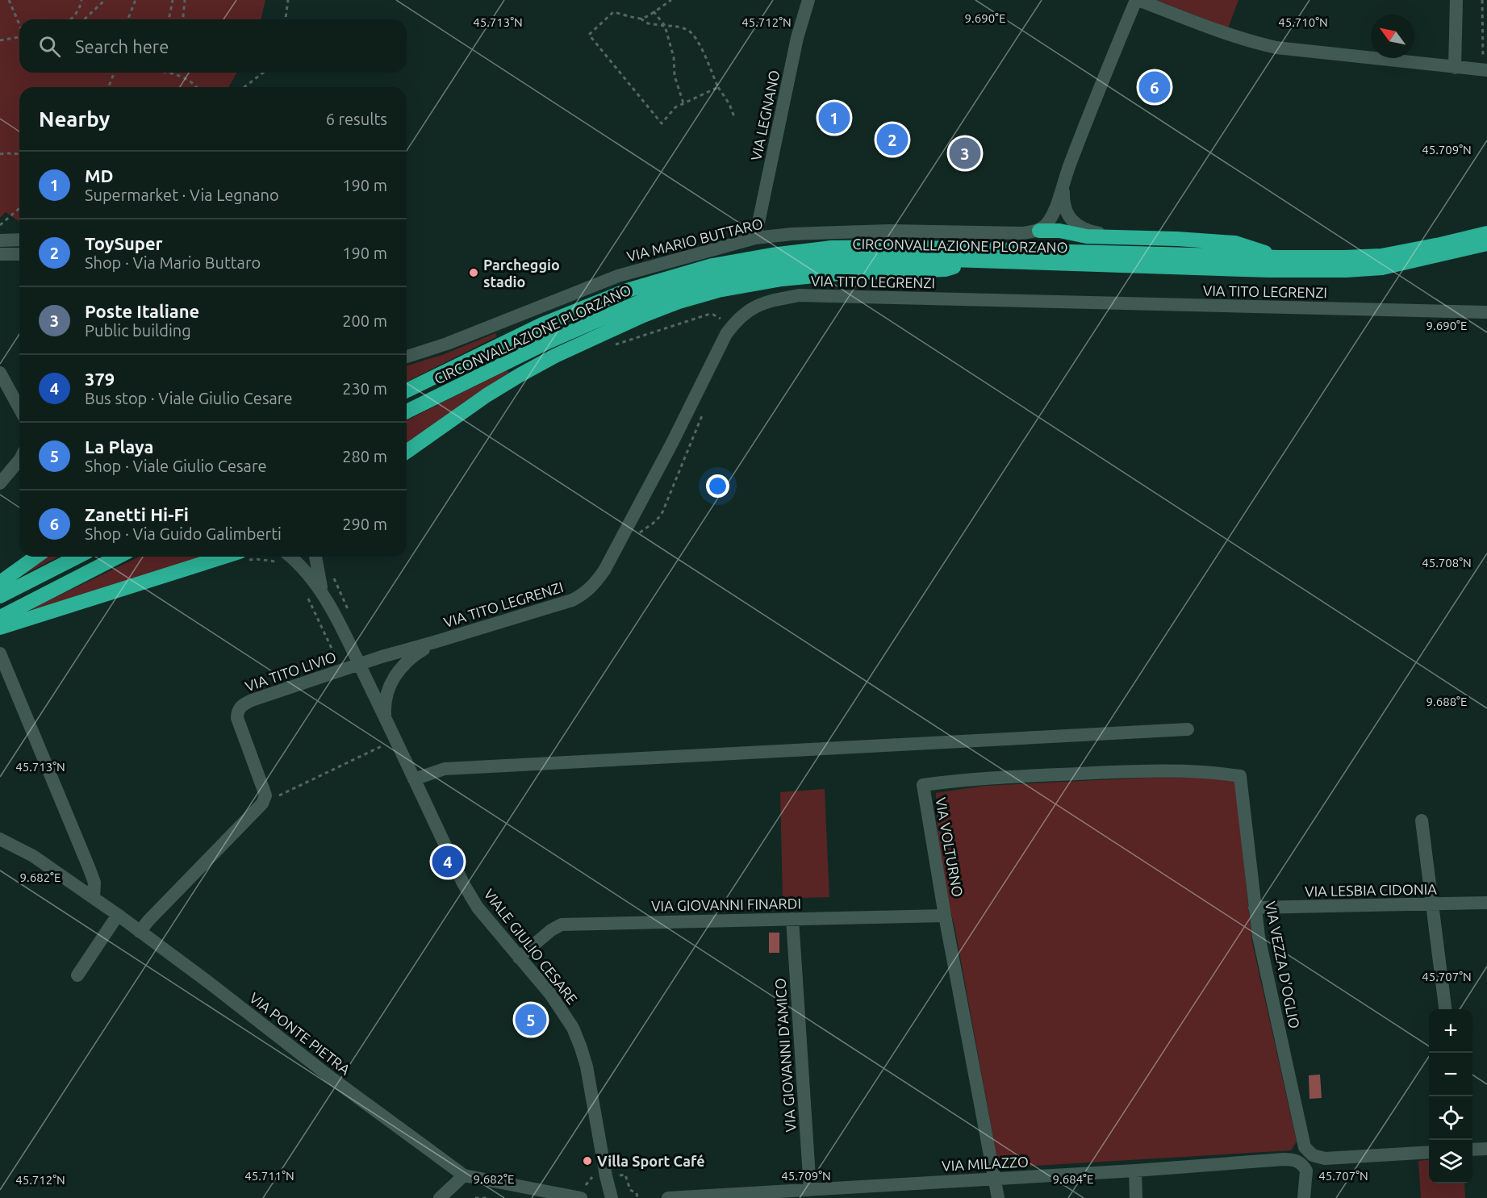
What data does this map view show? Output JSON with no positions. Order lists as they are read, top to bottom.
{
  "streets": {
    "highway": ["CIRCONVALLAZIONE PLORZANO"],
    "street": [
      "VIA LEGNANO",
      "VIA MARIO BUTTARO",
      "VIA TITO LEGRENZI",
      "VIA TITO LIVIO",
      "VIA VOLTURNO",
      "VIA LESBIA CIDONIA",
      "VIA GIOVANNI FINARDI",
      "VIALE GIULIO CESARE",
      "VIA VEZZA D'OGLIO",
      "VIA PONTE PIETRA",
      "VIA GIOVANNI D'AMICO",
      "VIA MILAZZO"
    ]
  },
  "crossings": [
    ["VIA LEGNANO", "VIA MARIO BUTTARO"],
    ["VIA TITO LEGRENZI", "VIA TITO LIVIO"],
    ["VIA TITO LEGRENZI", "VIALE GIULIO CESARE"],
    ["VIA TITO LIVIO", "VIALE GIULIO CESARE"],
    ["VIA VOLTURNO", "VIA GIOVANNI FINARDI"],
    ["VIA VOLTURNO", "VIA VEZZA D'OGLIO"],
    ["VIA VOLTURNO", "VIA MILAZZO"],
    ["VIA LESBIA CIDONIA", "VIA VEZZA D'OGLIO"],
    ["VIA GIOVANNI FINARDI", "VIALE GIULIO CESARE"],
    ["VIA GIOVANNI FINARDI", "VIA GIOVANNI D'AMICO"],
    ["VIA GIOVANNI D'AMICO", "VIA MILAZZO"]
  ],
  "places": ["Parcheggio stadio", "Villa Sport Café"],
  "north": "top left",
  "page": {
    "search": "Search here",
    "pins": [
      "6",
      "1",
      "2",
      "3",
      "4",
      "5"
    ],
    "heading": ["Nearby", "6 results"],
    "list": [
      {
        "mark": "1",
        "name": "MD",
        "note": "Supermarket · Via Legnano",
        "value": "190 m"
      },
      {
        "mark": "2",
        "name": "ToySuper",
        "note": "Shop · Via Mario Buttaro",
        "value": "190 m"
      },
      {
        "mark": "3",
        "name": "Poste Italiane",
        "note": "Public building",
        "value": "200 m"
      },
      {
        "mark": "4",
        "name": "379",
        "note": "Bus stop · Viale Giulio Cesare",
        "value": "230 m"
      },
      {
        "mark": "5",
        "name": "La Playa",
        "note": "Shop · Viale Giulio Cesare",
        "value": "280 m"
      },
      {
        "mark": "6",
        "name": "Zanetti Hi-Fi",
        "note": "Shop · Via Guido Galimberti",
        "value": "290 m"
      }
    ],
    "map_buttons": ["+", "−"]
  },
  "coordinates": [
    "9.690°E",
    "45.713°N",
    "45.712°N",
    "45.710°N",
    "45.709°N",
    "45.708°N",
    "9.688°E",
    "9.682°E",
    "45.707°N",
    "45.711°N",
    "9.684°E"
  ]
}
